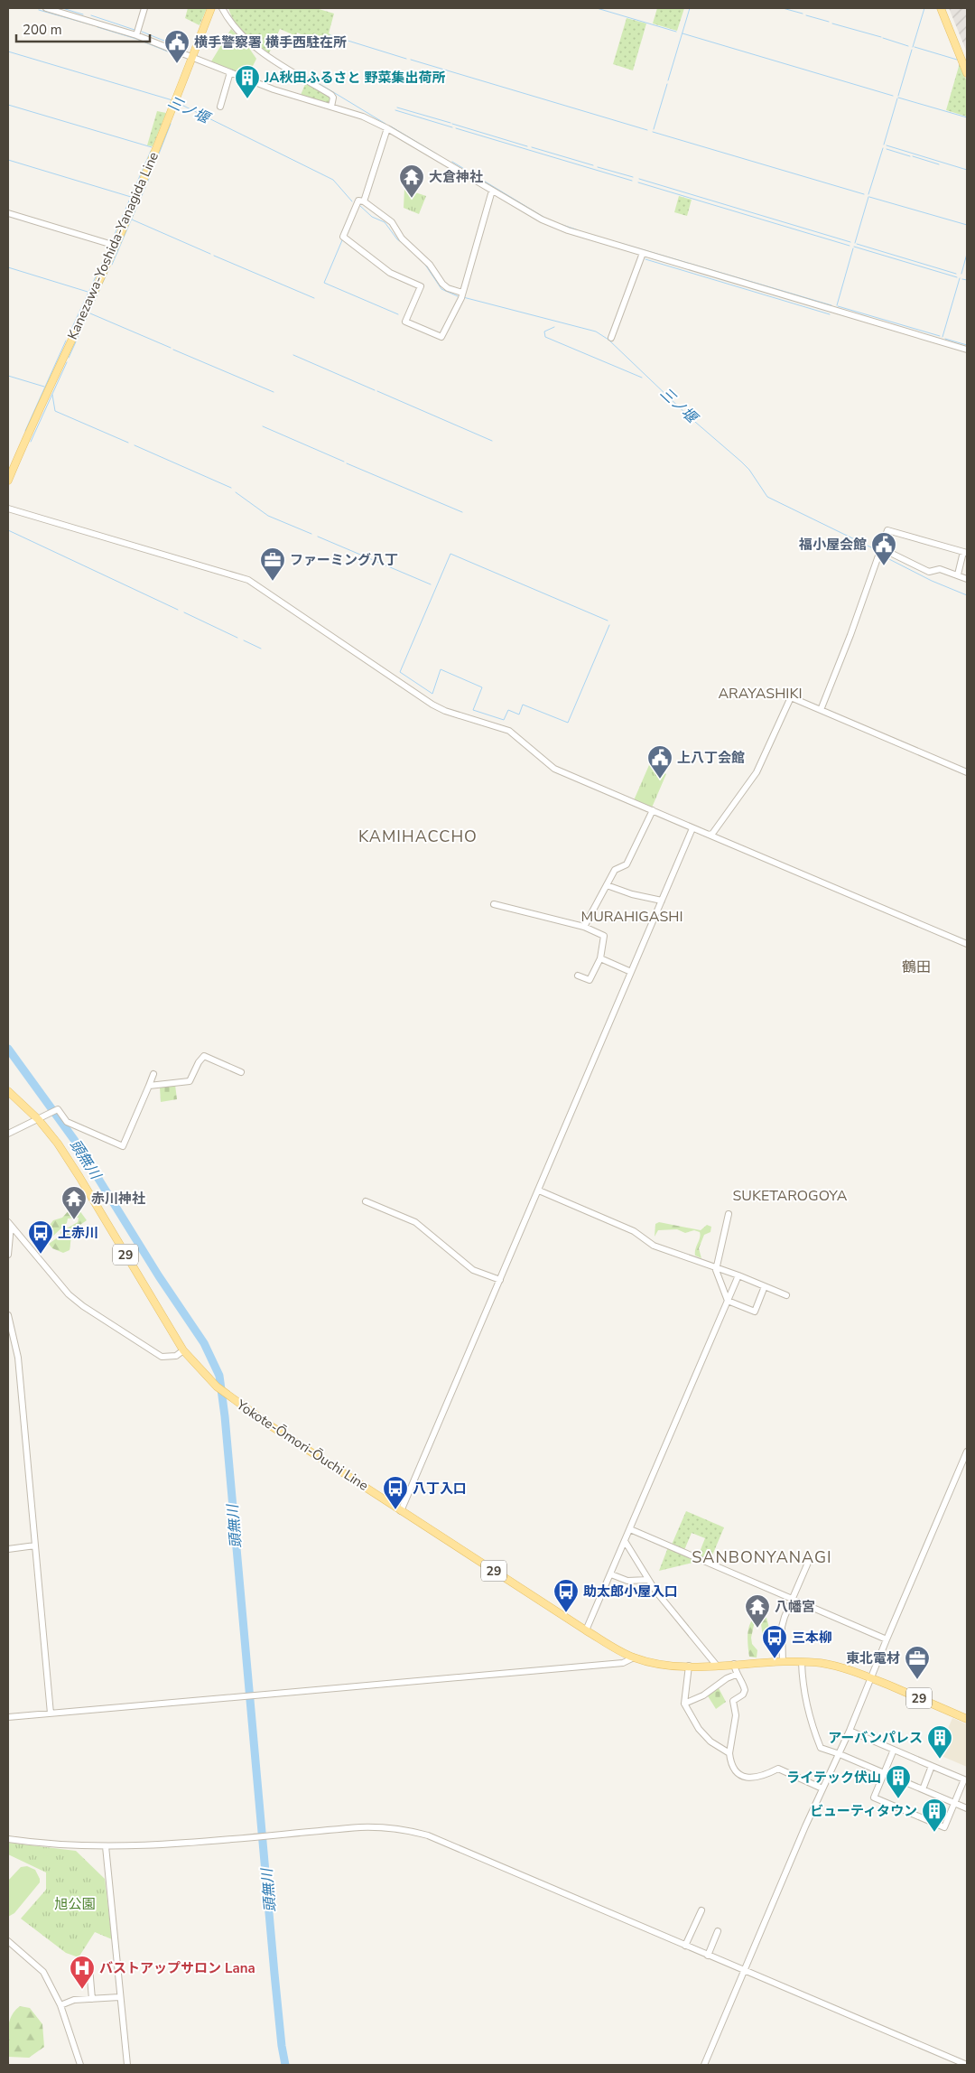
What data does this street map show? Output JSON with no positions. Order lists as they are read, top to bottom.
{
  "streets": {
    "main road": ["Kanezawa-Yoshida-Yanagida Line", "29", "Yokote-Ōmori-Ōuchi Line"]
  },
  "districts": [
    "ARAYASHIKI",
    "KAMIHACCHO",
    "MURAHIGASHI",
    "鶴田",
    "SUKETAROGOYA",
    "SANBONYANAGI"
  ],
  "water": ["三ノ堰", "頭無川"],
  "parks": ["旭公園"],
  "places": {
    "public building": ["横手警察署 横手西駐在所", "福小屋会館", "上八丁会館"],
    "building": [
      "JA秋田ふるさと 野菜集出荷所",
      "アーバンパレス",
      "ライテック伏山",
      "ビューティタウン"
    ],
    "temple": ["大倉神社", "赤川神社", "八幡宮"],
    "office": ["ファーミング八丁", "東北電材"],
    "bus stop": [
      "上赤川",
      "八丁入口",
      "助太郎小屋入口",
      "三本柳"
    ],
    "hospital": ["バストアップサロン Lana"]
  },
  "scale_bar": "200 m"
}
